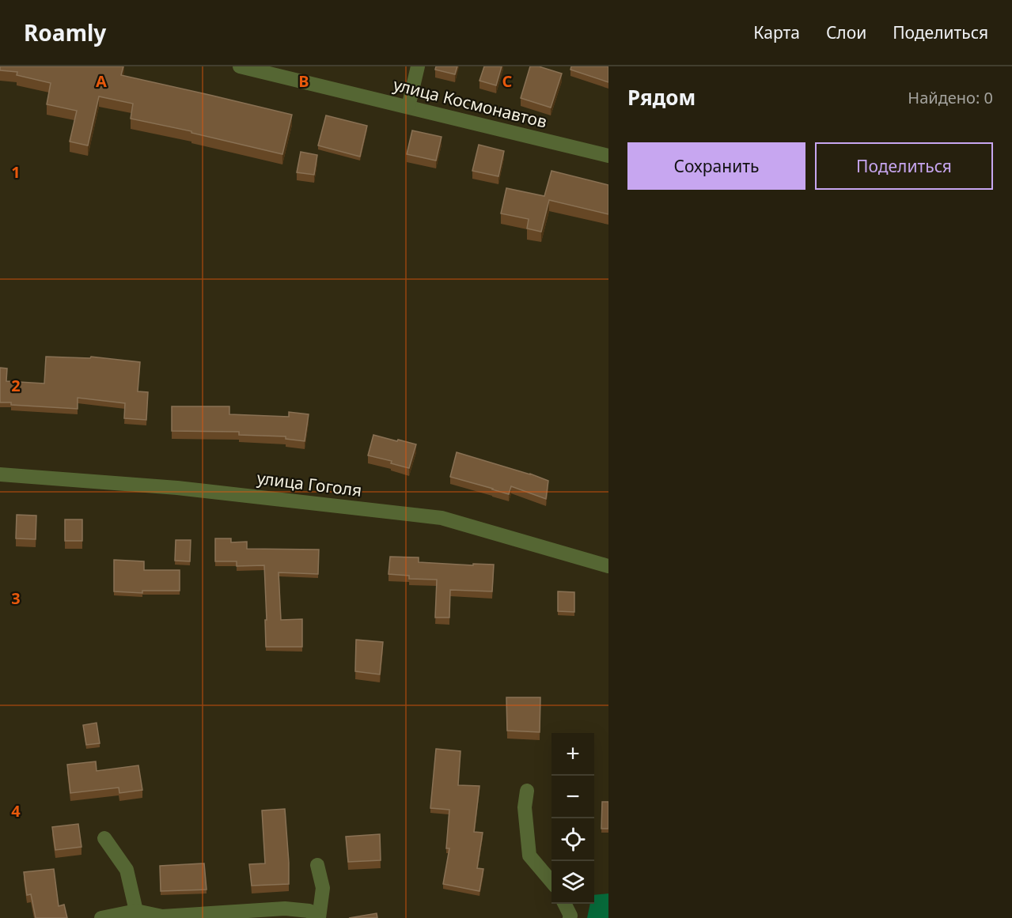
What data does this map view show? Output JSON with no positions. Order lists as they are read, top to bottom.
{
  "streets": {
    "street": ["улица Космонавтов", "улица Гоголя"]
  },
  "page": {
    "header": "Roamly",
    "nav": ["Карта", "Слои", "Поделиться"],
    "heading": ["Рядом", "Найдено: 0"],
    "buttons": ["Сохранить", "Поделиться"],
    "map_buttons": ["+", "−"]
  },
  "grid": {
    "columns": ["A", "B", "C"],
    "rows": [
      "1",
      "2",
      "3",
      "4"
    ]
  }
}
